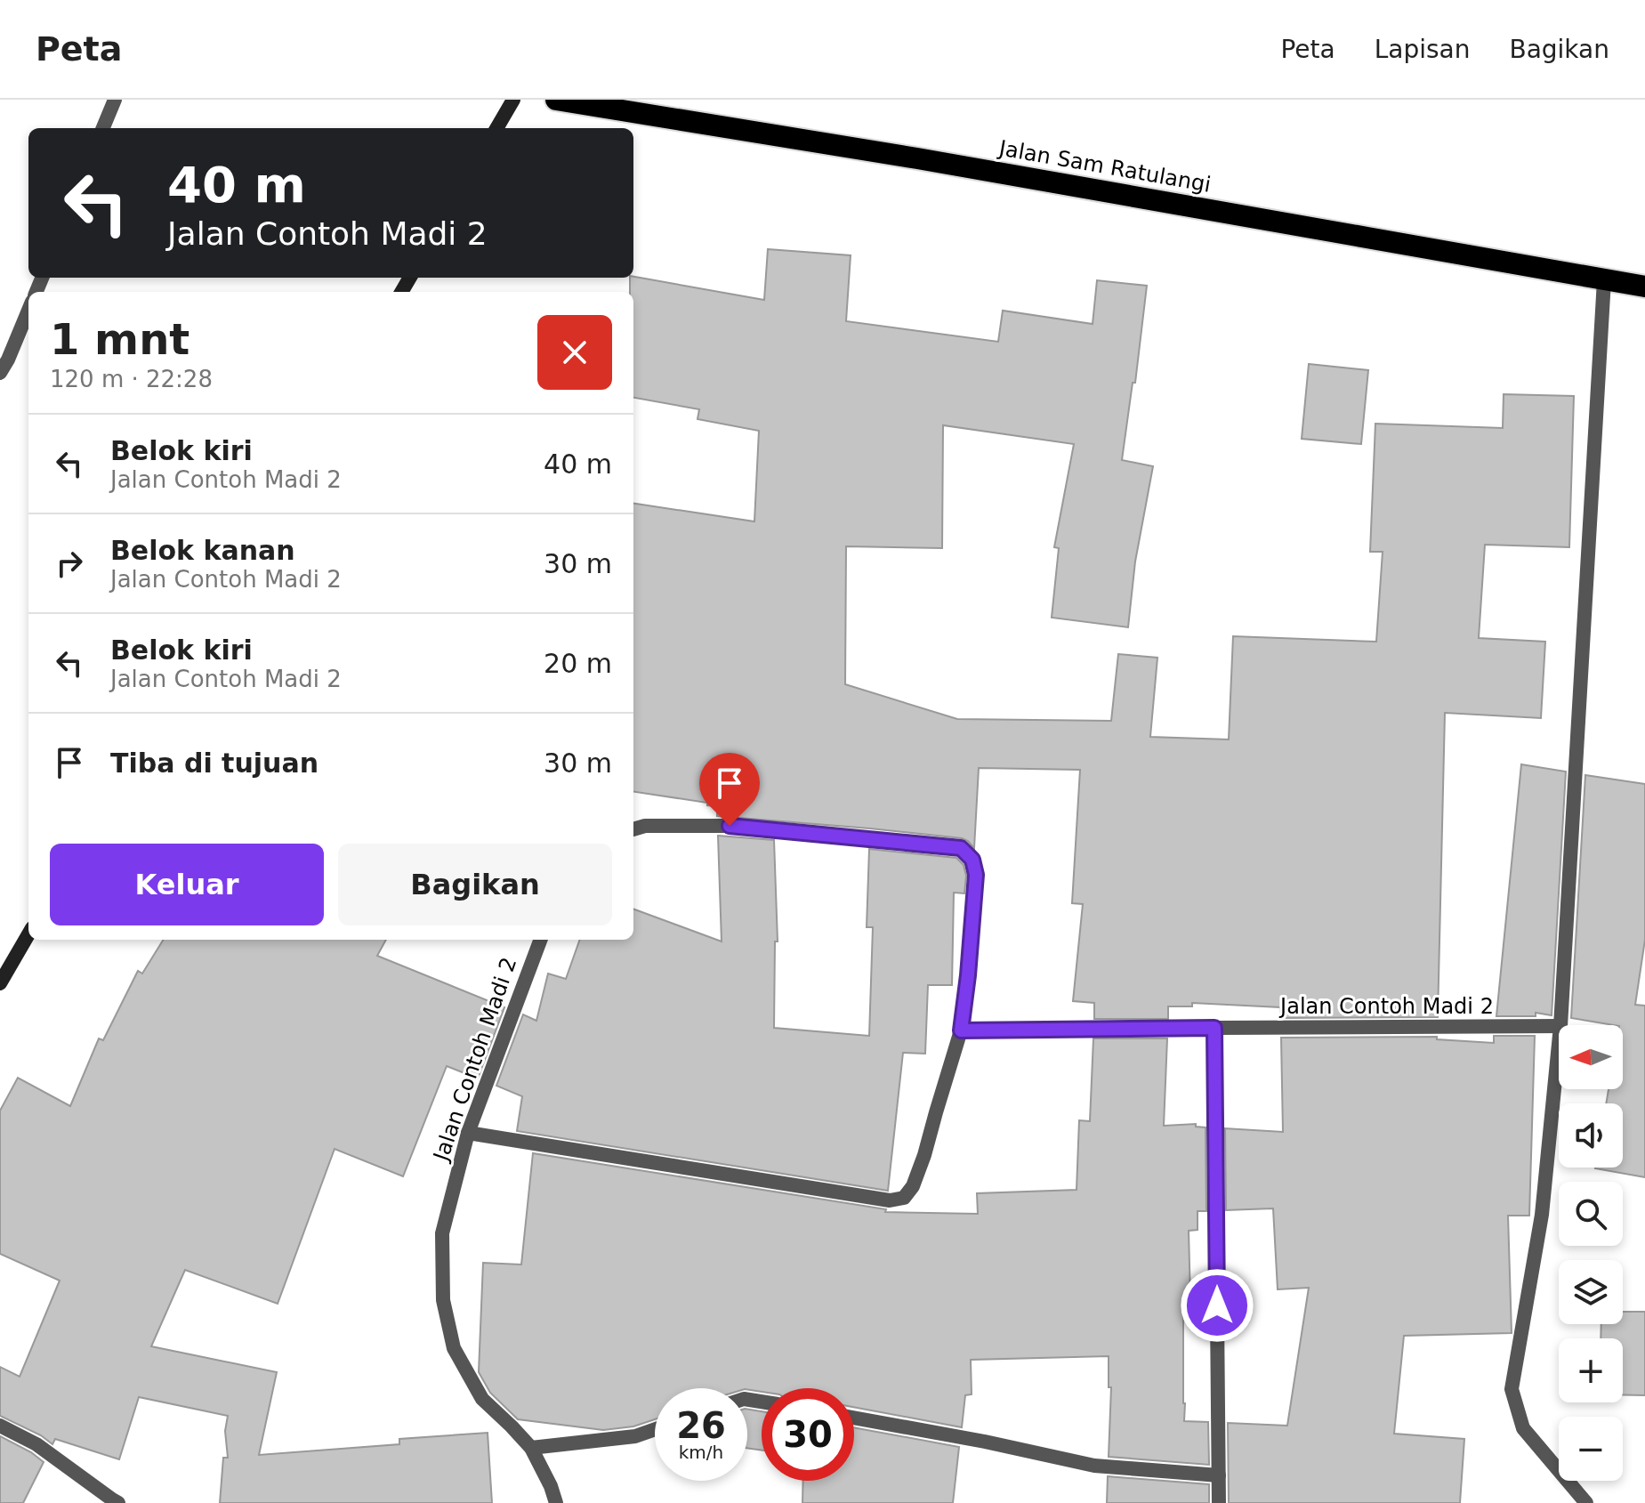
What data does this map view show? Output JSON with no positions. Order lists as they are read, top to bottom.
{
  "streets": {
    "highway": ["Jalan Sam Ratulangi"],
    "street": ["Jalan Contoh Madi 2"]
  },
  "north": "left",
  "page": {
    "header": "Peta",
    "nav": ["Peta", "Lapisan", "Bagikan"],
    "turn": ["40 m", "Jalan Contoh Madi 2"],
    "heading": ["1 mnt", "120 m · 22:28"],
    "list": [
      {
        "name": "Belok kiri",
        "note": "Jalan Contoh Madi 2",
        "value": "40 m"
      },
      {
        "name": "Belok kanan",
        "note": "Jalan Contoh Madi 2",
        "value": "30 m"
      },
      {
        "name": "Belok kiri",
        "note": "Jalan Contoh Madi 2",
        "value": "20 m"
      },
      {
        "name": "Tiba di tujuan",
        "value": "30 m"
      }
    ],
    "buttons": ["Keluar", "Bagikan"],
    "map_buttons": ["+", "−"],
    "speed": "26 km/h",
    "limit": "30"
  }
}
